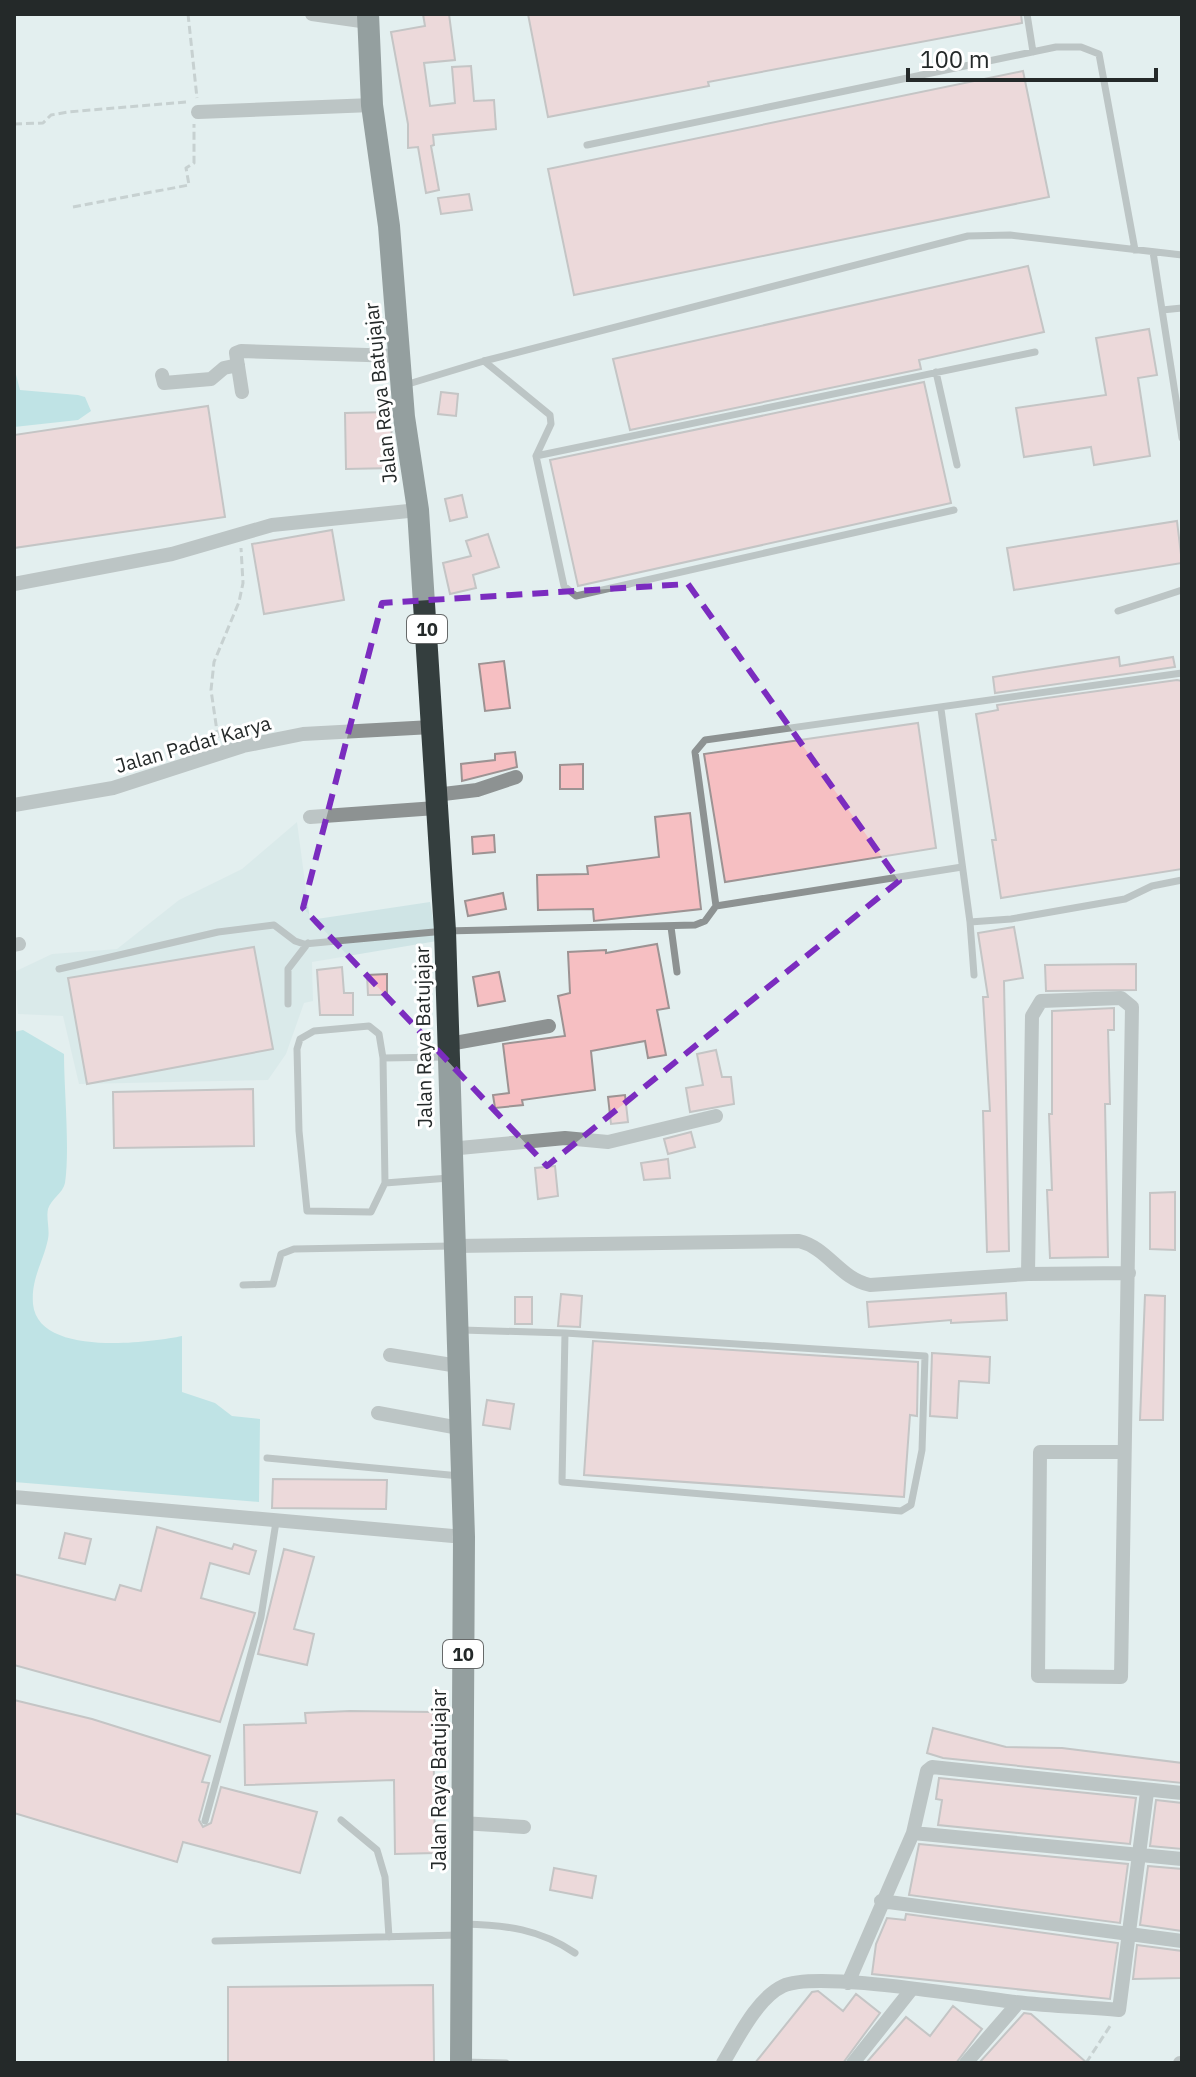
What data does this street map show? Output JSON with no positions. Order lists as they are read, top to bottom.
{
  "streets": {
    "highway": ["Jalan Raya Batujajar", "10"],
    "street": ["Jalan Padat Karya"]
  },
  "crossings": [
    ["Jalan Raya Batujajar", "Jalan Padat Karya"]
  ],
  "scale_bar": "100 m"
}
